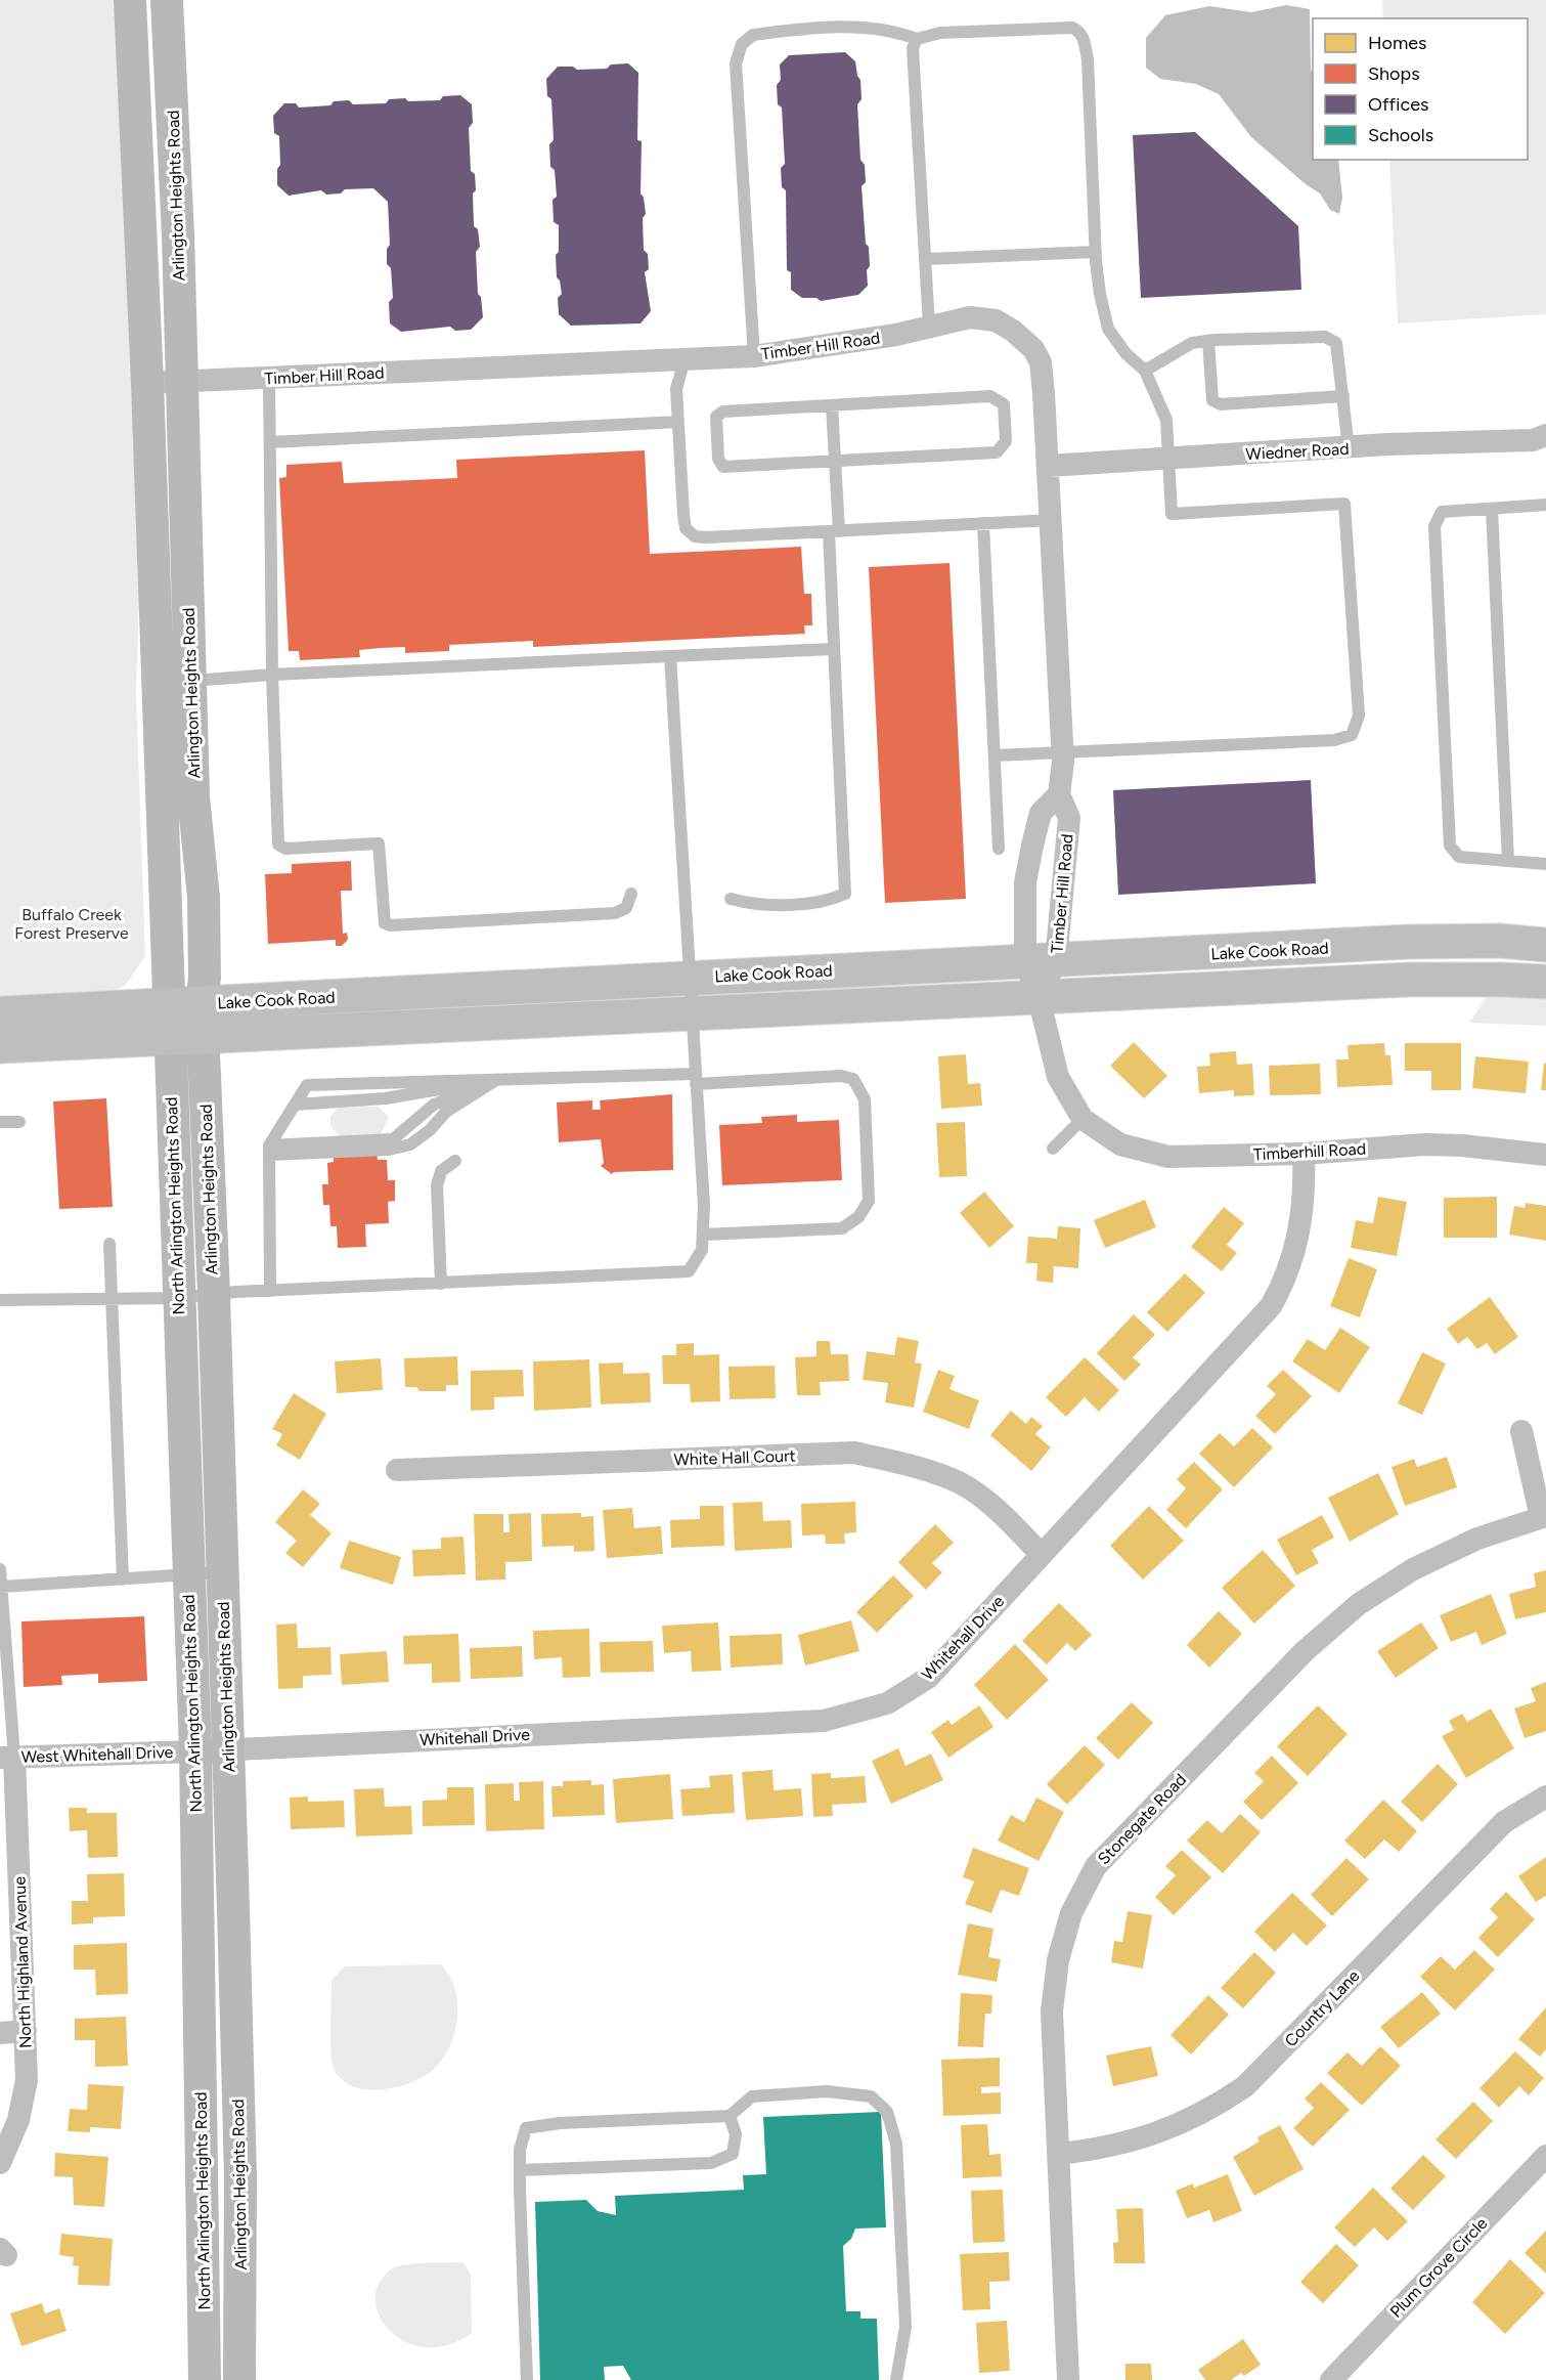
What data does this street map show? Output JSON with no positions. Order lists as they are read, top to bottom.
{
  "streets": {
    "main road": ["Arlington Heights Road", "Lake Cook Road", "North Arlington Heights Road"],
    "street": [
      "Timber Hill Road",
      "Wiedner Road",
      "Timberhill Road",
      "White Hall Court",
      "Whitehall Drive",
      "West Whitehall Drive",
      "Stonegate Road",
      "North Highland Avenue",
      "Country Lane",
      "Plum Grove Circle"
    ]
  },
  "crossings": [
    ["Arlington Heights Road", "Timber Hill Road"],
    ["Arlington Heights Road", "Lake Cook Road"],
    ["Arlington Heights Road", "North Arlington Heights Road"],
    ["Arlington Heights Road", "Whitehall Drive"],
    ["Timber Hill Road", "Wiedner Road"],
    ["Timber Hill Road", "Lake Cook Road"],
    ["Timber Hill Road", "Timberhill Road"],
    ["Lake Cook Road", "Timberhill Road"],
    ["Lake Cook Road", "North Arlington Heights Road"],
    ["Timberhill Road", "Whitehall Drive"],
    ["North Arlington Heights Road", "Whitehall Drive"],
    ["North Arlington Heights Road", "West Whitehall Drive"],
    ["White Hall Court", "Whitehall Drive"],
    ["Whitehall Drive", "West Whitehall Drive"],
    ["West Whitehall Drive", "North Highland Avenue"],
    ["Stonegate Road", "Country Lane"]
  ],
  "parks": ["Buffalo Creek Forest Preserve"],
  "legend": [
    "Homes",
    "Shops",
    "Offices",
    "Schools"
  ]
}
